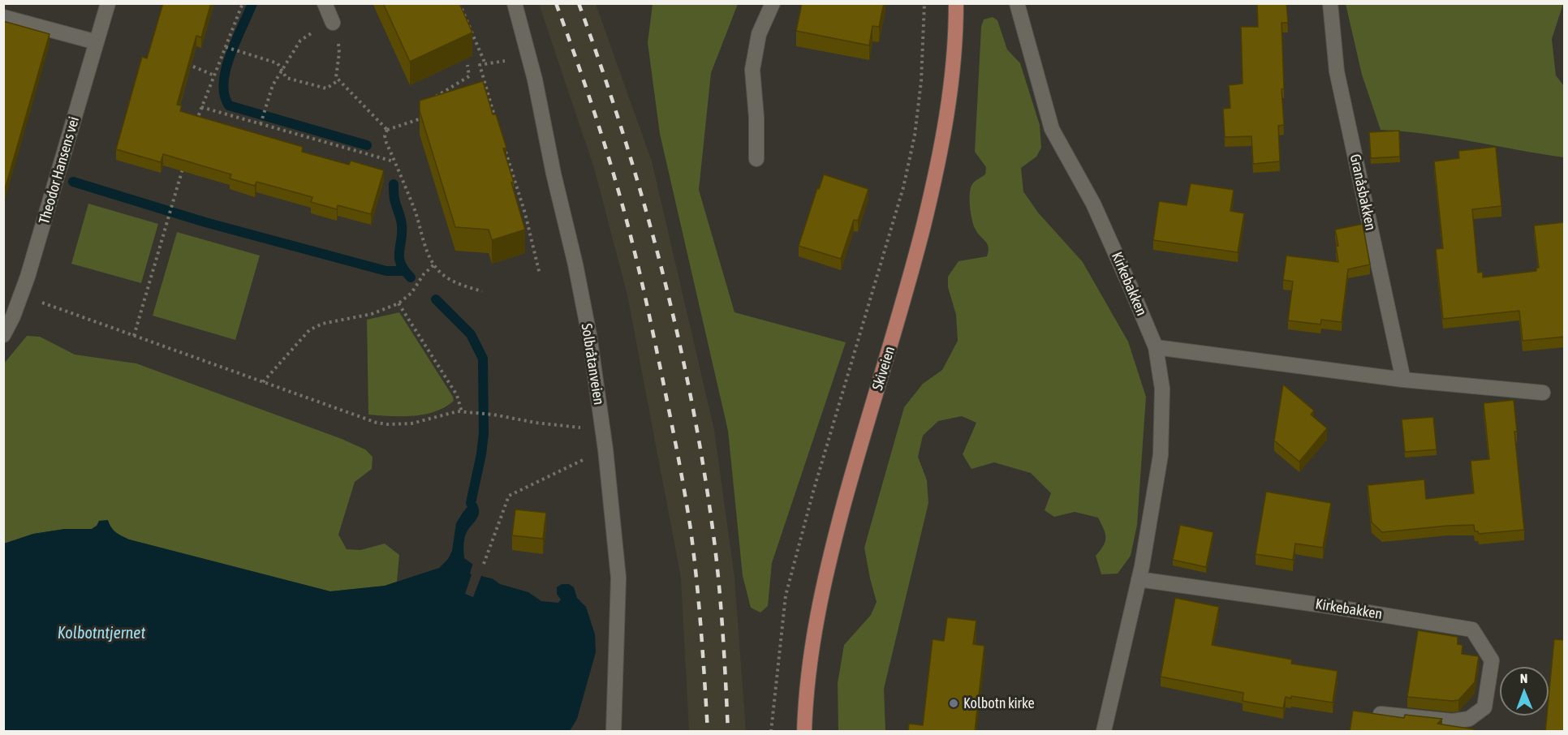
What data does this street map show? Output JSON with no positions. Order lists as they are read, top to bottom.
{
  "streets": {
    "main road": ["Skiveien"],
    "street": [
      "Theodor Hansens vei",
      "Granåsbakken",
      "Kirkebakken",
      "Solbråtanveien"
    ]
  },
  "water": ["Kolbotntjernet"],
  "places": ["Kolbotn kirke"],
  "north": "top"
}
